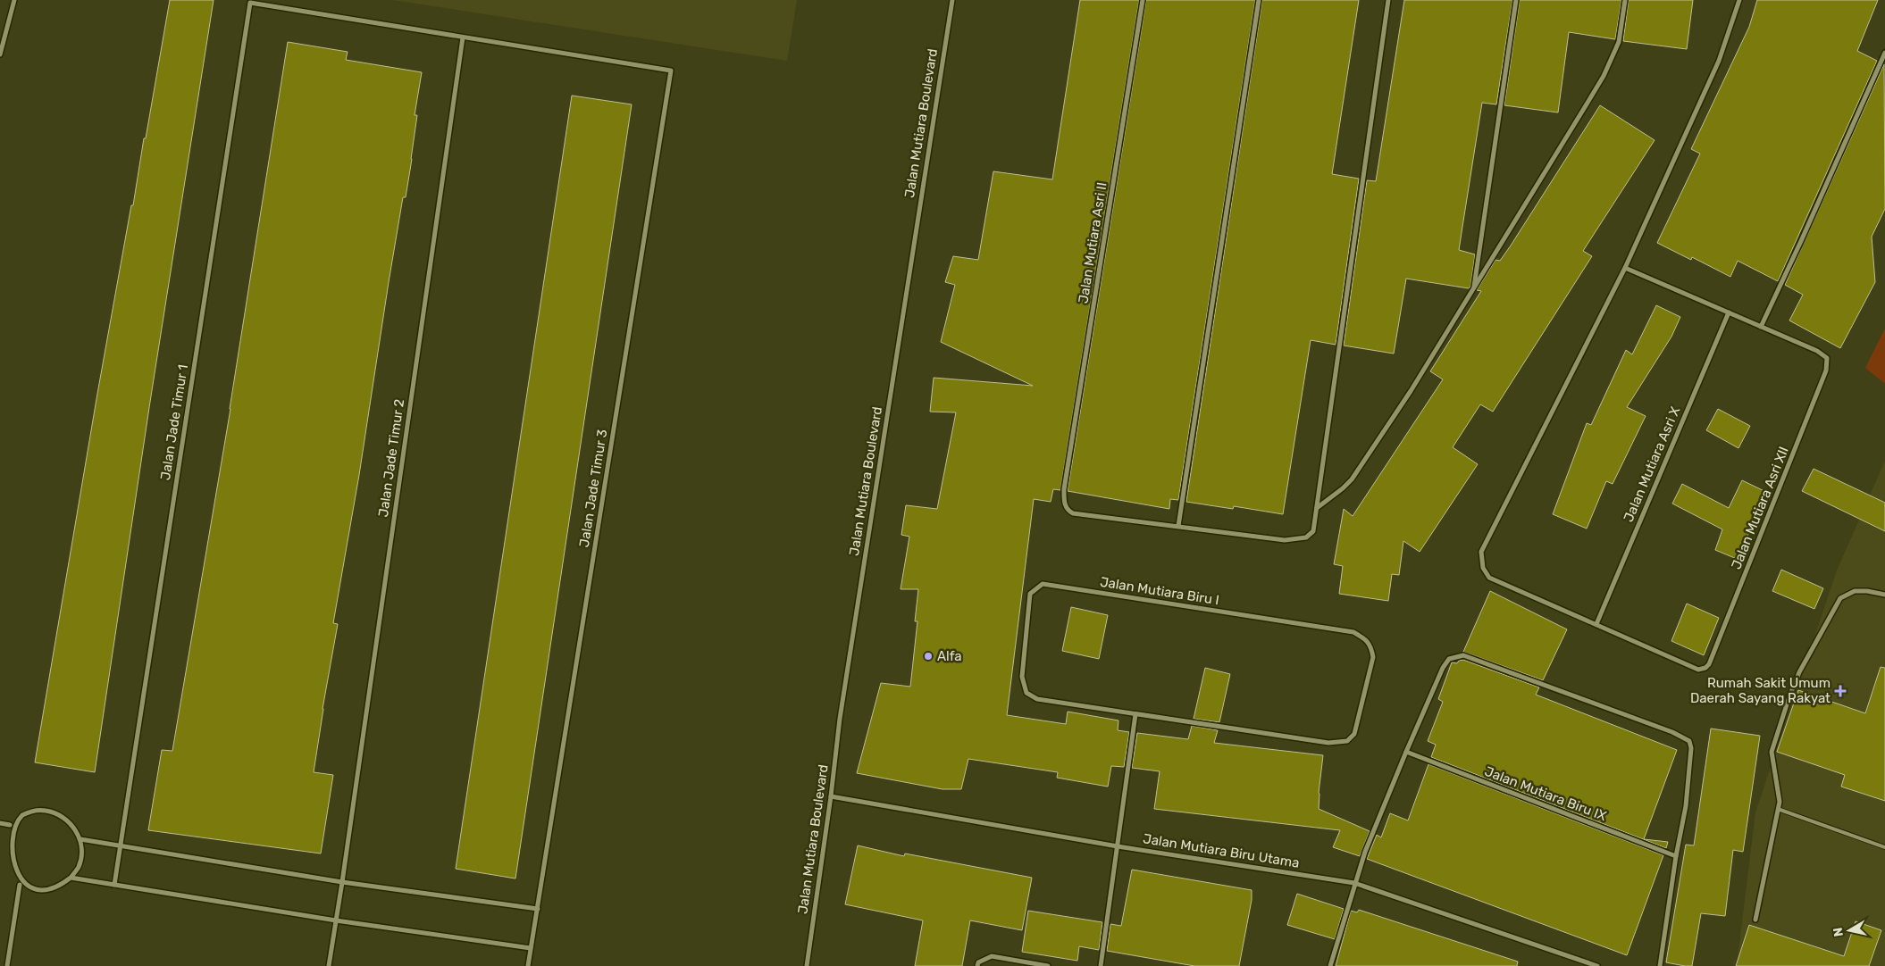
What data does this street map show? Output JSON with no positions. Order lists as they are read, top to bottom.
{
  "streets": {
    "street": [
      "Jalan Mutiara Boulevard",
      "Jalan Mutiara Asri II",
      "Jalan Jade Timur 1",
      "Jalan Jade Timur 2",
      "Jalan Mutiara Asri X",
      "Jalan Jade Timur 3",
      "Jalan Mutiara Asri XII",
      "Jalan Mutiara Biru I",
      "Jalan Mutiara Biru IX",
      "Jalan Mutiara Biru Utama"
    ]
  },
  "crossings": [
    ["Jalan Mutiara Boulevard", "Jalan Mutiara Biru Utama"],
    ["Jalan Jade Timur 1", "Jalan Jade Timur 2"],
    ["Jalan Jade Timur 1", "Jalan Jade Timur 3"],
    ["Jalan Jade Timur 2", "Jalan Jade Timur 3"],
    ["Jalan Mutiara Asri X", "Jalan Mutiara Asri XII"]
  ],
  "places": {
    "other": ["Alfa"],
    "health": ["Rumah Sakit Umum Daerah Sayang Rakyat"]
  },
  "north": "left"
}
